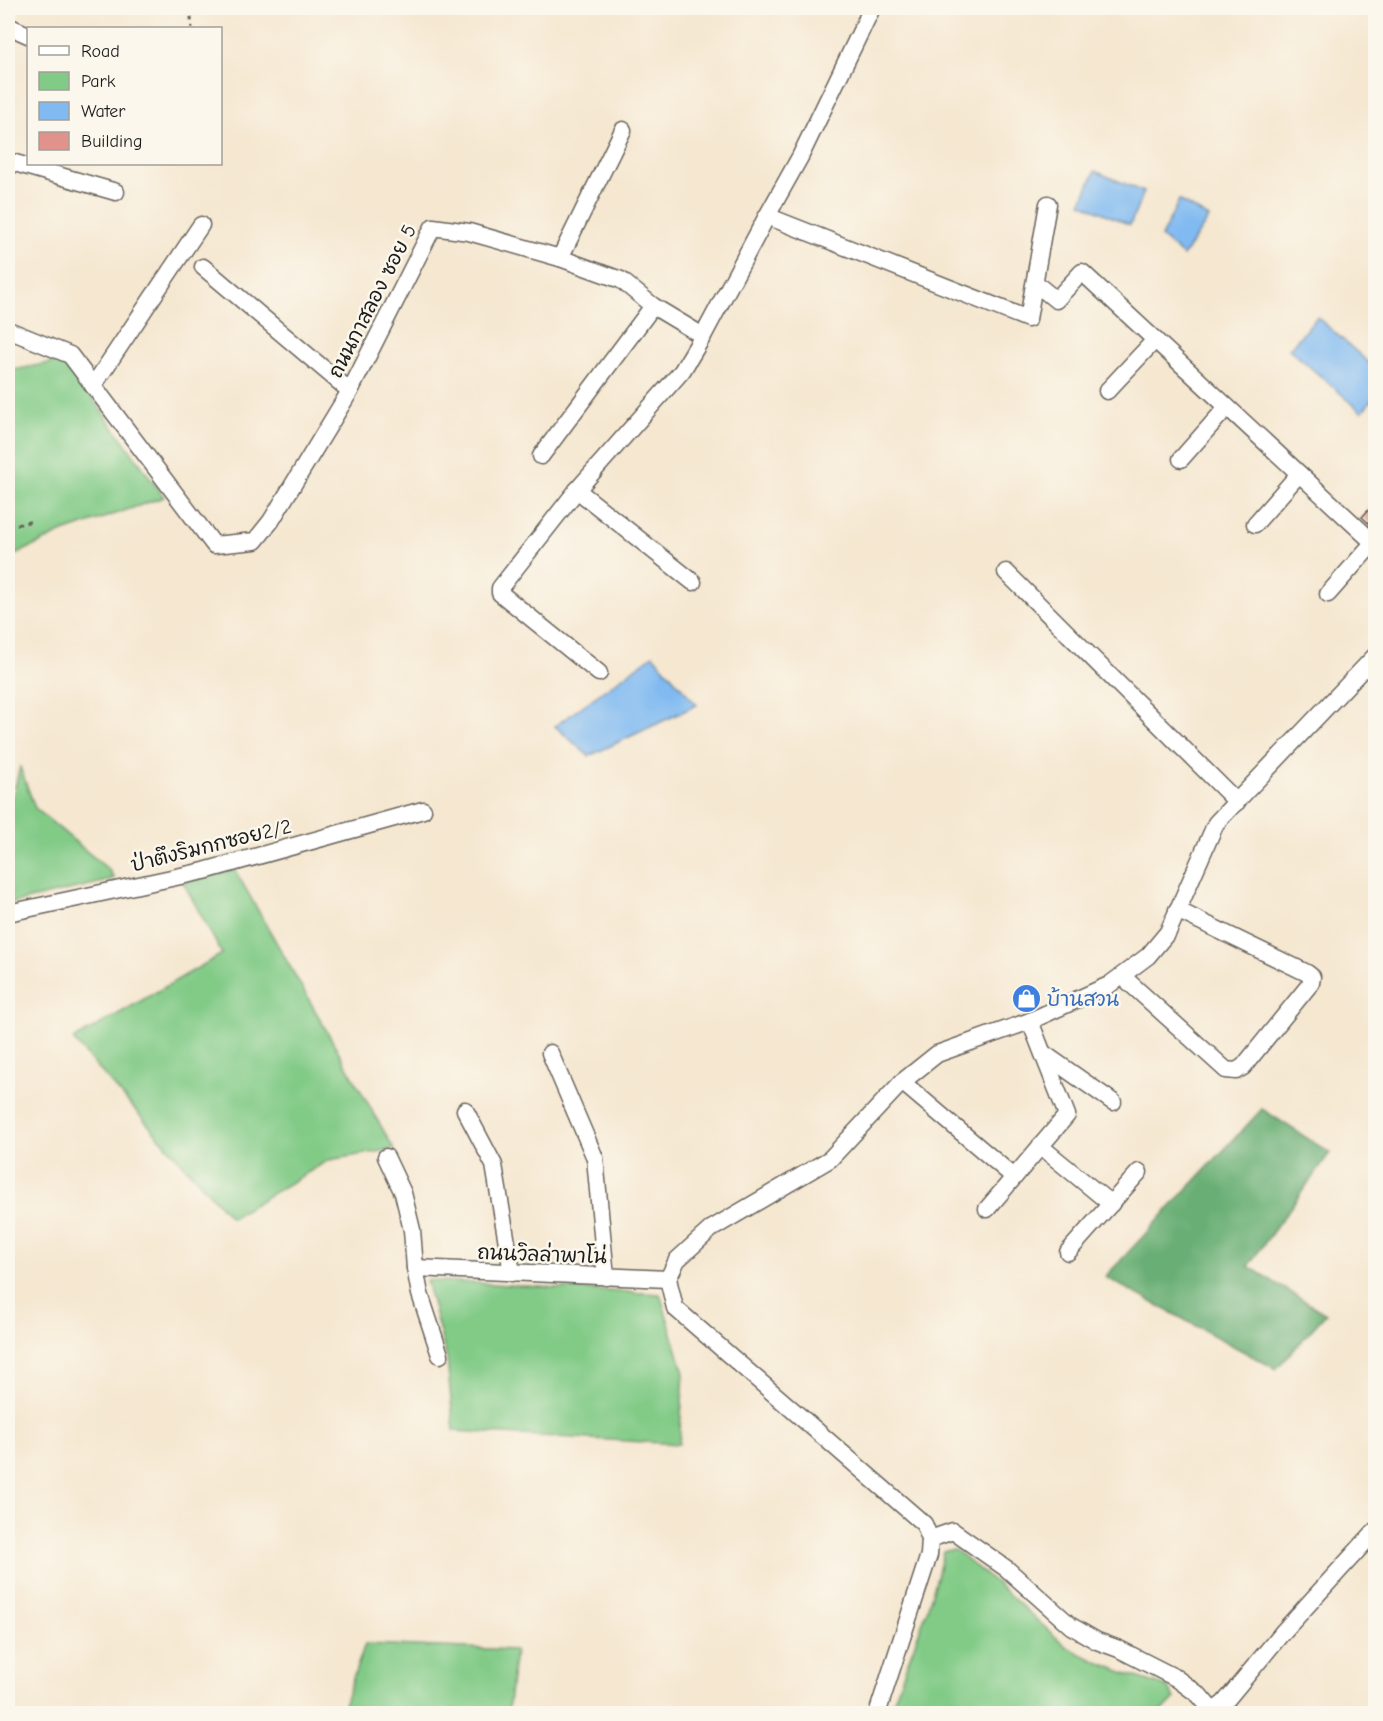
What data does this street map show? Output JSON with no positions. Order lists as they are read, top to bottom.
{
  "streets": {
    "street": ["ถนนกาสลอง ซอย 5", "ป่าตึงริมกกซอย2/2", "ถนนวิลล่าพาโน่"]
  },
  "places": {
    "shop": ["บ้านสวน"]
  },
  "legend": [
    "Road",
    "Park",
    "Water",
    "Building"
  ]
}
